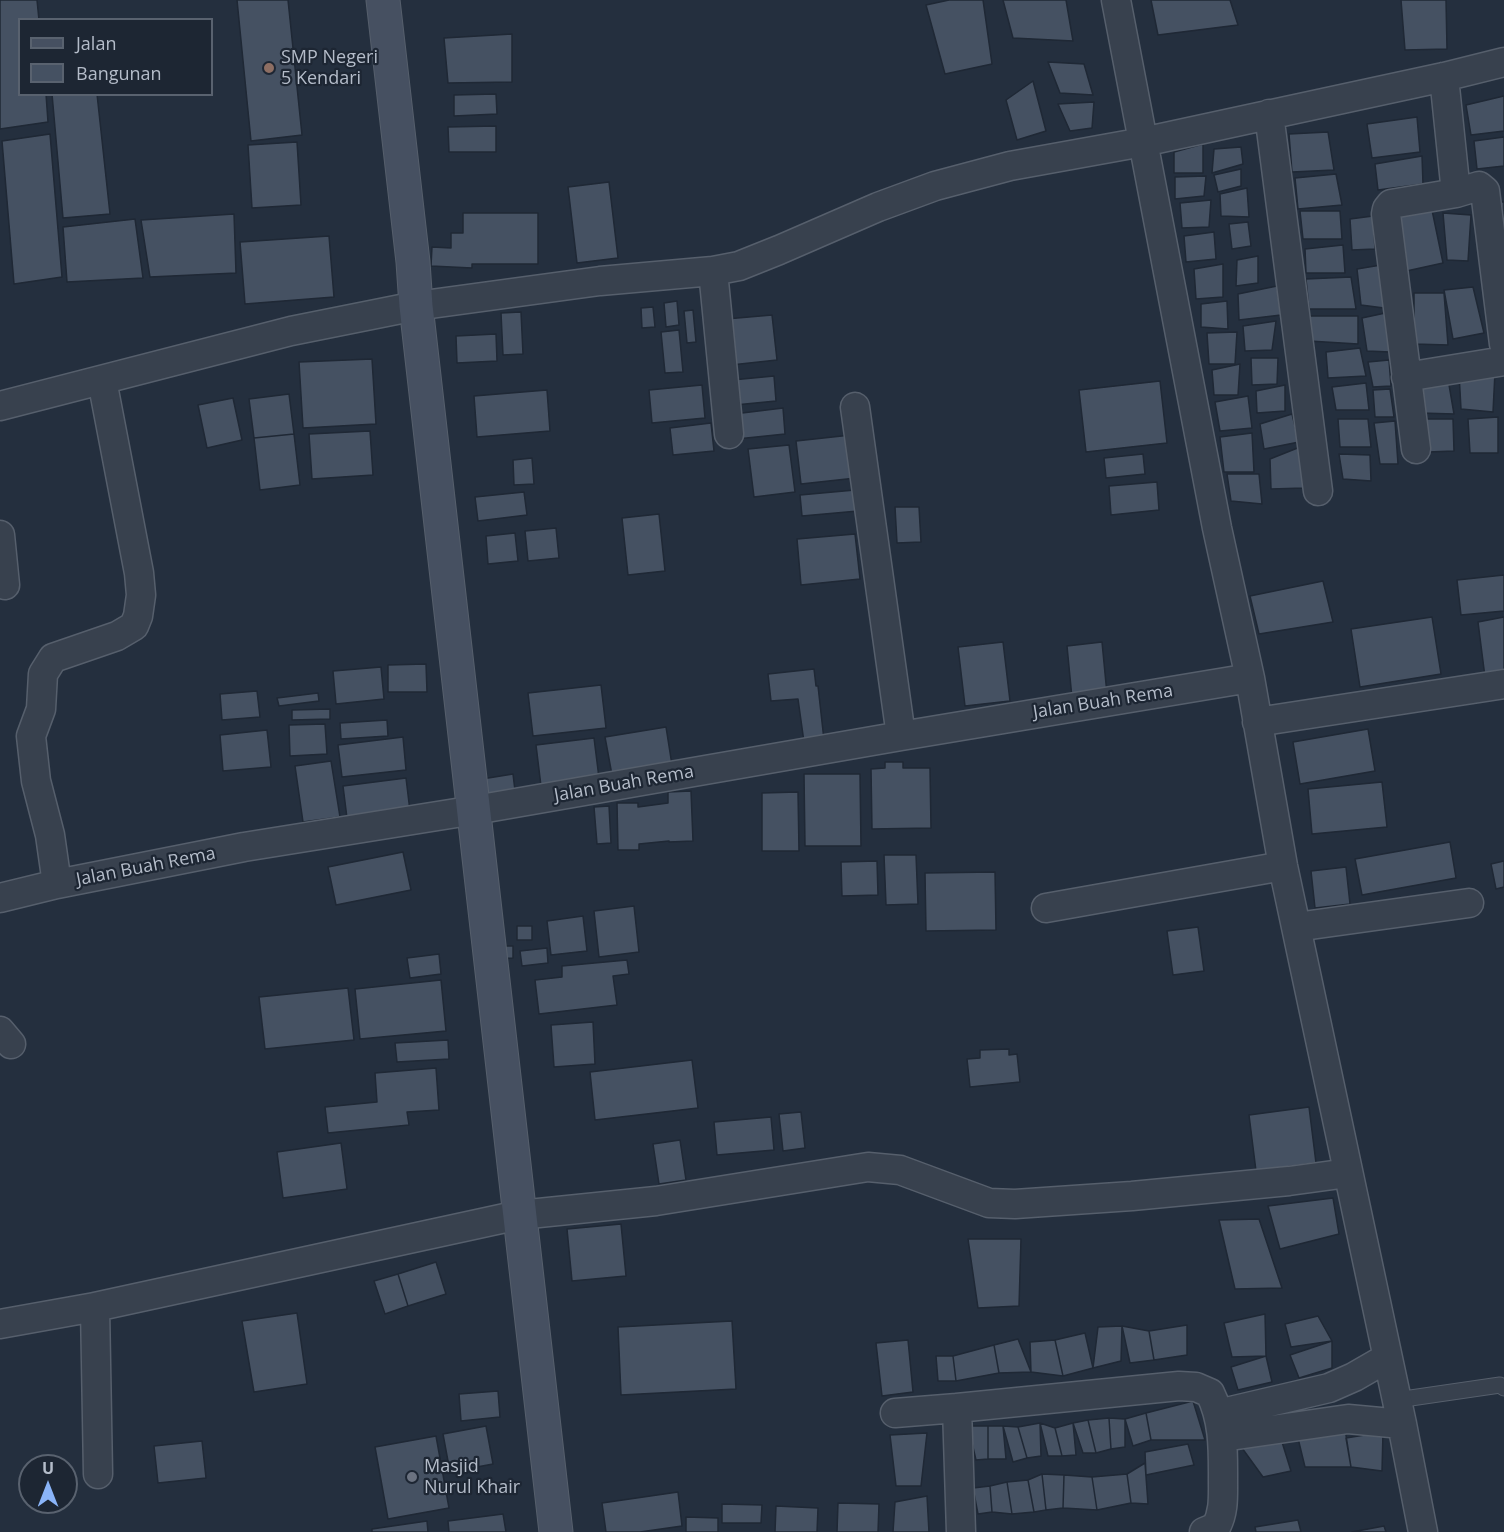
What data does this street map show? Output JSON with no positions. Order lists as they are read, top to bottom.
{
  "streets": {
    "street": ["Jalan Buah Rema"]
  },
  "places": ["SMP Negeri 5 Kendari", "Masjid Nurul Khair"],
  "legend": ["Jalan", "Bangunan"],
  "north": "top"
}
